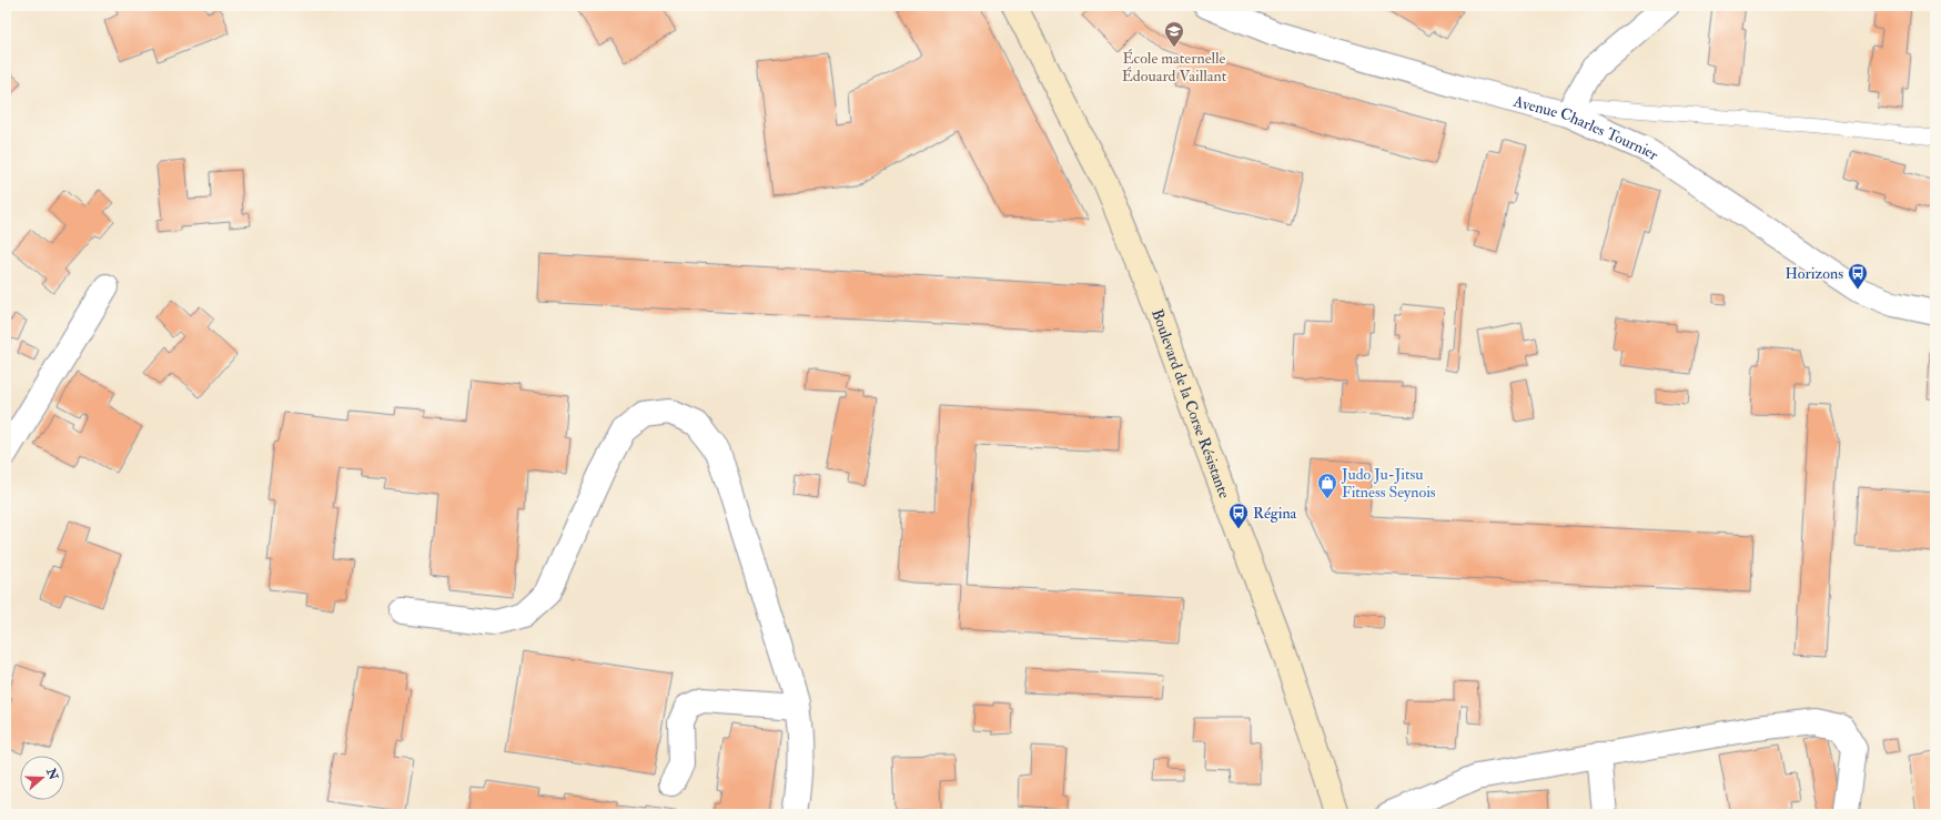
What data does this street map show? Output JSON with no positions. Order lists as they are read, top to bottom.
{
  "streets": {
    "street": ["Avenue Charles Tournier", "Boulevard de la Corse Résistante"]
  },
  "places": {
    "school or university": ["École maternelle Édouard Vaillant"],
    "bus stop": ["Horizons", "Régina"],
    "shop": ["Judo Ju-Jitsu Fitness Seynois"]
  },
  "north": "right"
}
